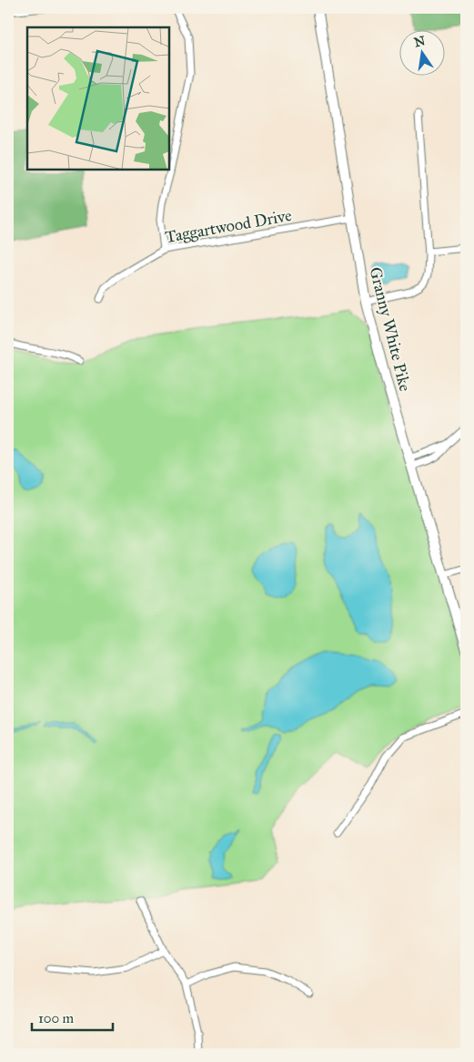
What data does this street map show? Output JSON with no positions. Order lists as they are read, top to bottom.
{
  "streets": {
    "main road": ["Granny White Pike"],
    "street": ["Taggartwood Drive"]
  },
  "crossings": [
    ["Taggartwood Drive", "Granny White Pike"]
  ],
  "scale_bar": "100 m",
  "north": "top"
}
